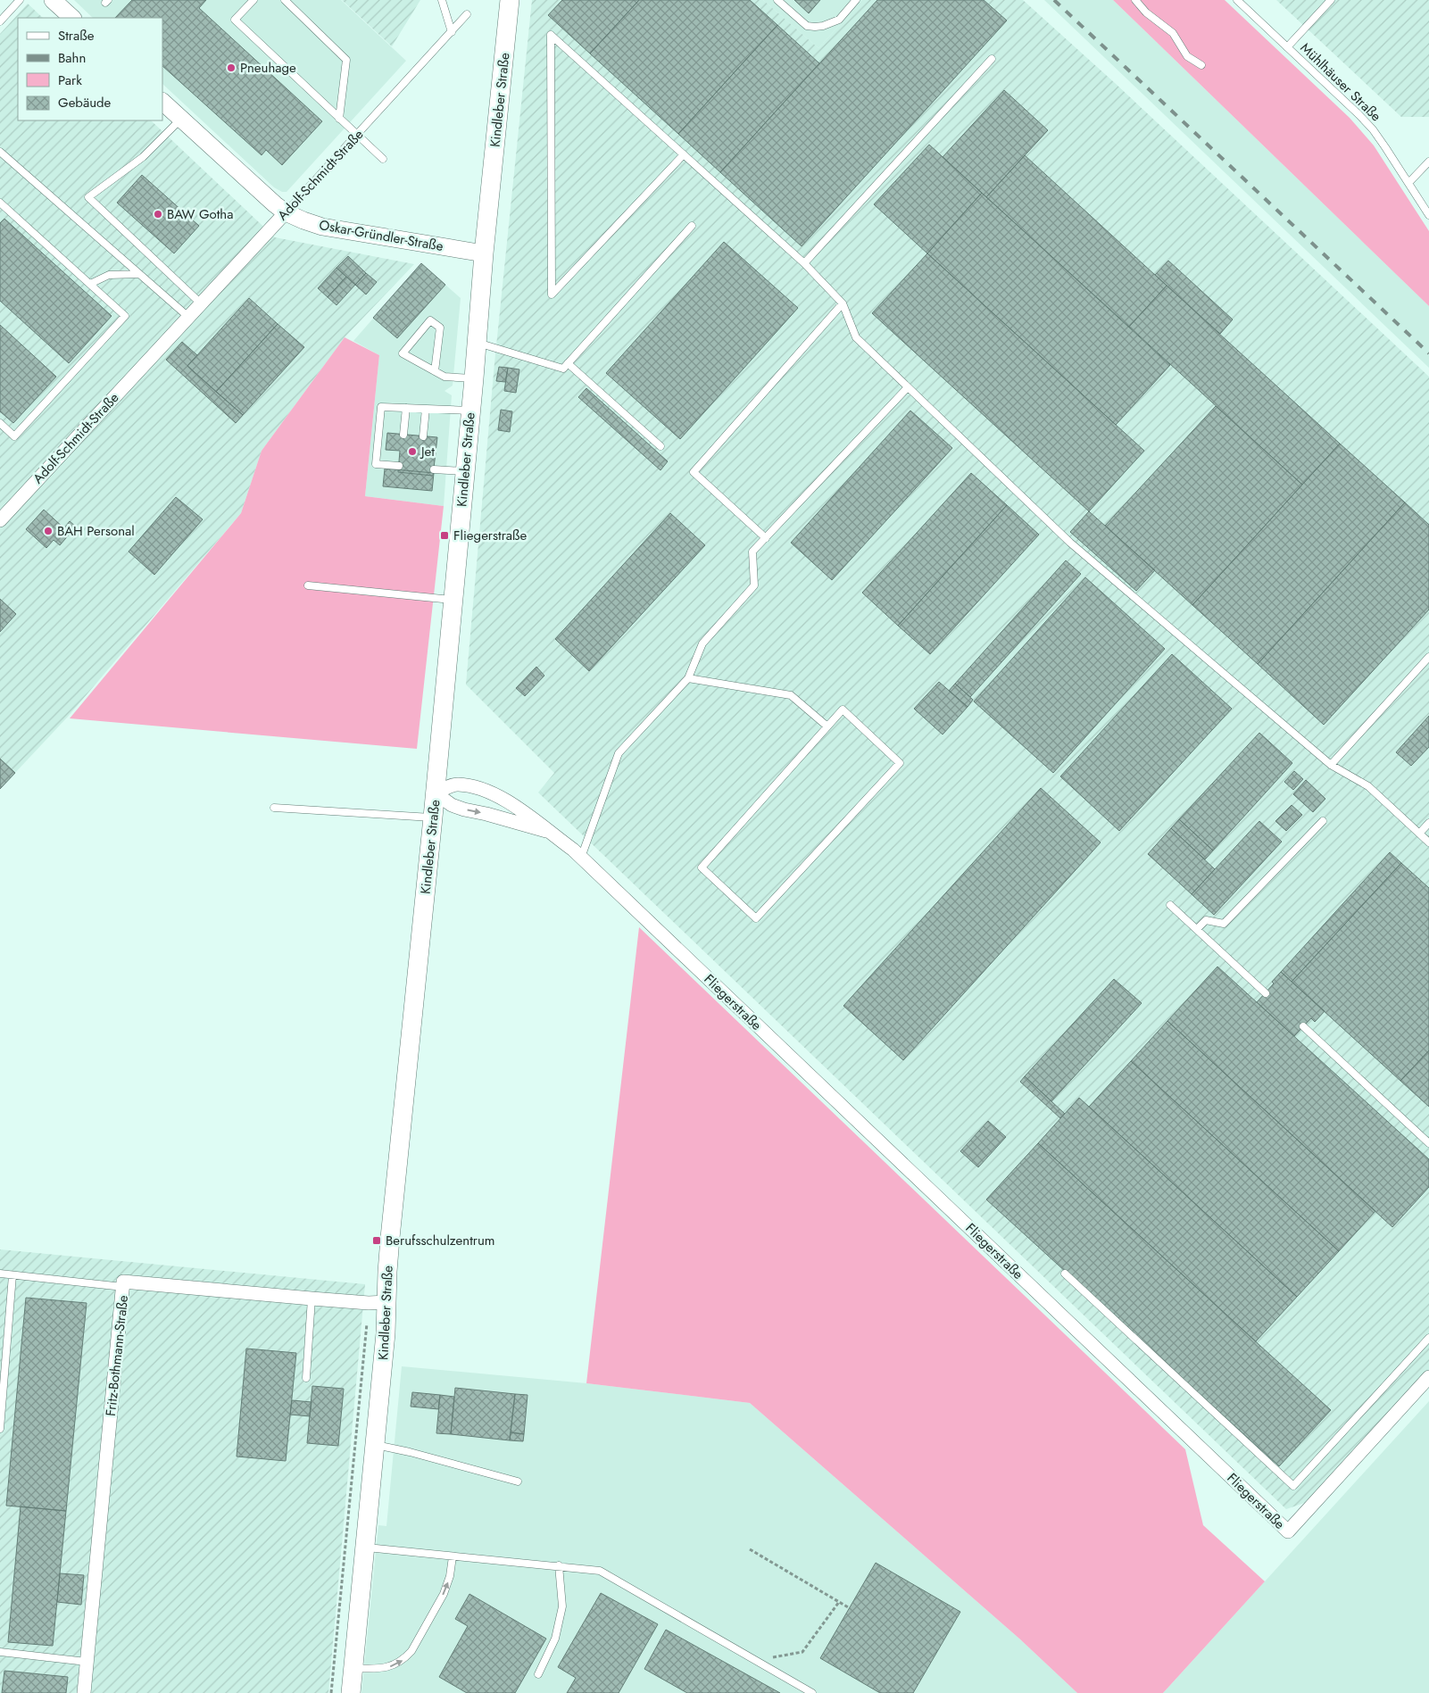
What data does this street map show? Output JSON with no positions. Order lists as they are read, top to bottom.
{
  "streets": {
    "main road": ["Kindleber Straße"],
    "street": [
      "Adolf-Schmidt-Straße",
      "Oskar-Gründler-Straße",
      "Fliegerstraße",
      "Fritz-Bothmann-Straße"
    ],
    "lane": ["Mühlhäuser Straße"]
  },
  "crossings": [
    ["Kindleber Straße", "Oskar-Gründler-Straße"],
    ["Kindleber Straße", "Fliegerstraße"],
    ["Kindleber Straße", "Fritz-Bothmann-Straße"],
    ["Adolf-Schmidt-Straße", "Oskar-Gründler-Straße"]
  ],
  "places": {
    "other": [
      "Pneuhage",
      "BAW Gotha",
      "Jet",
      "BAH Personal"
    ],
    "transit": ["Fliegerstraße", "Berufsschulzentrum"]
  },
  "legend": [
    "Straße",
    "Bahn",
    "Park",
    "Gebäude"
  ]
}
